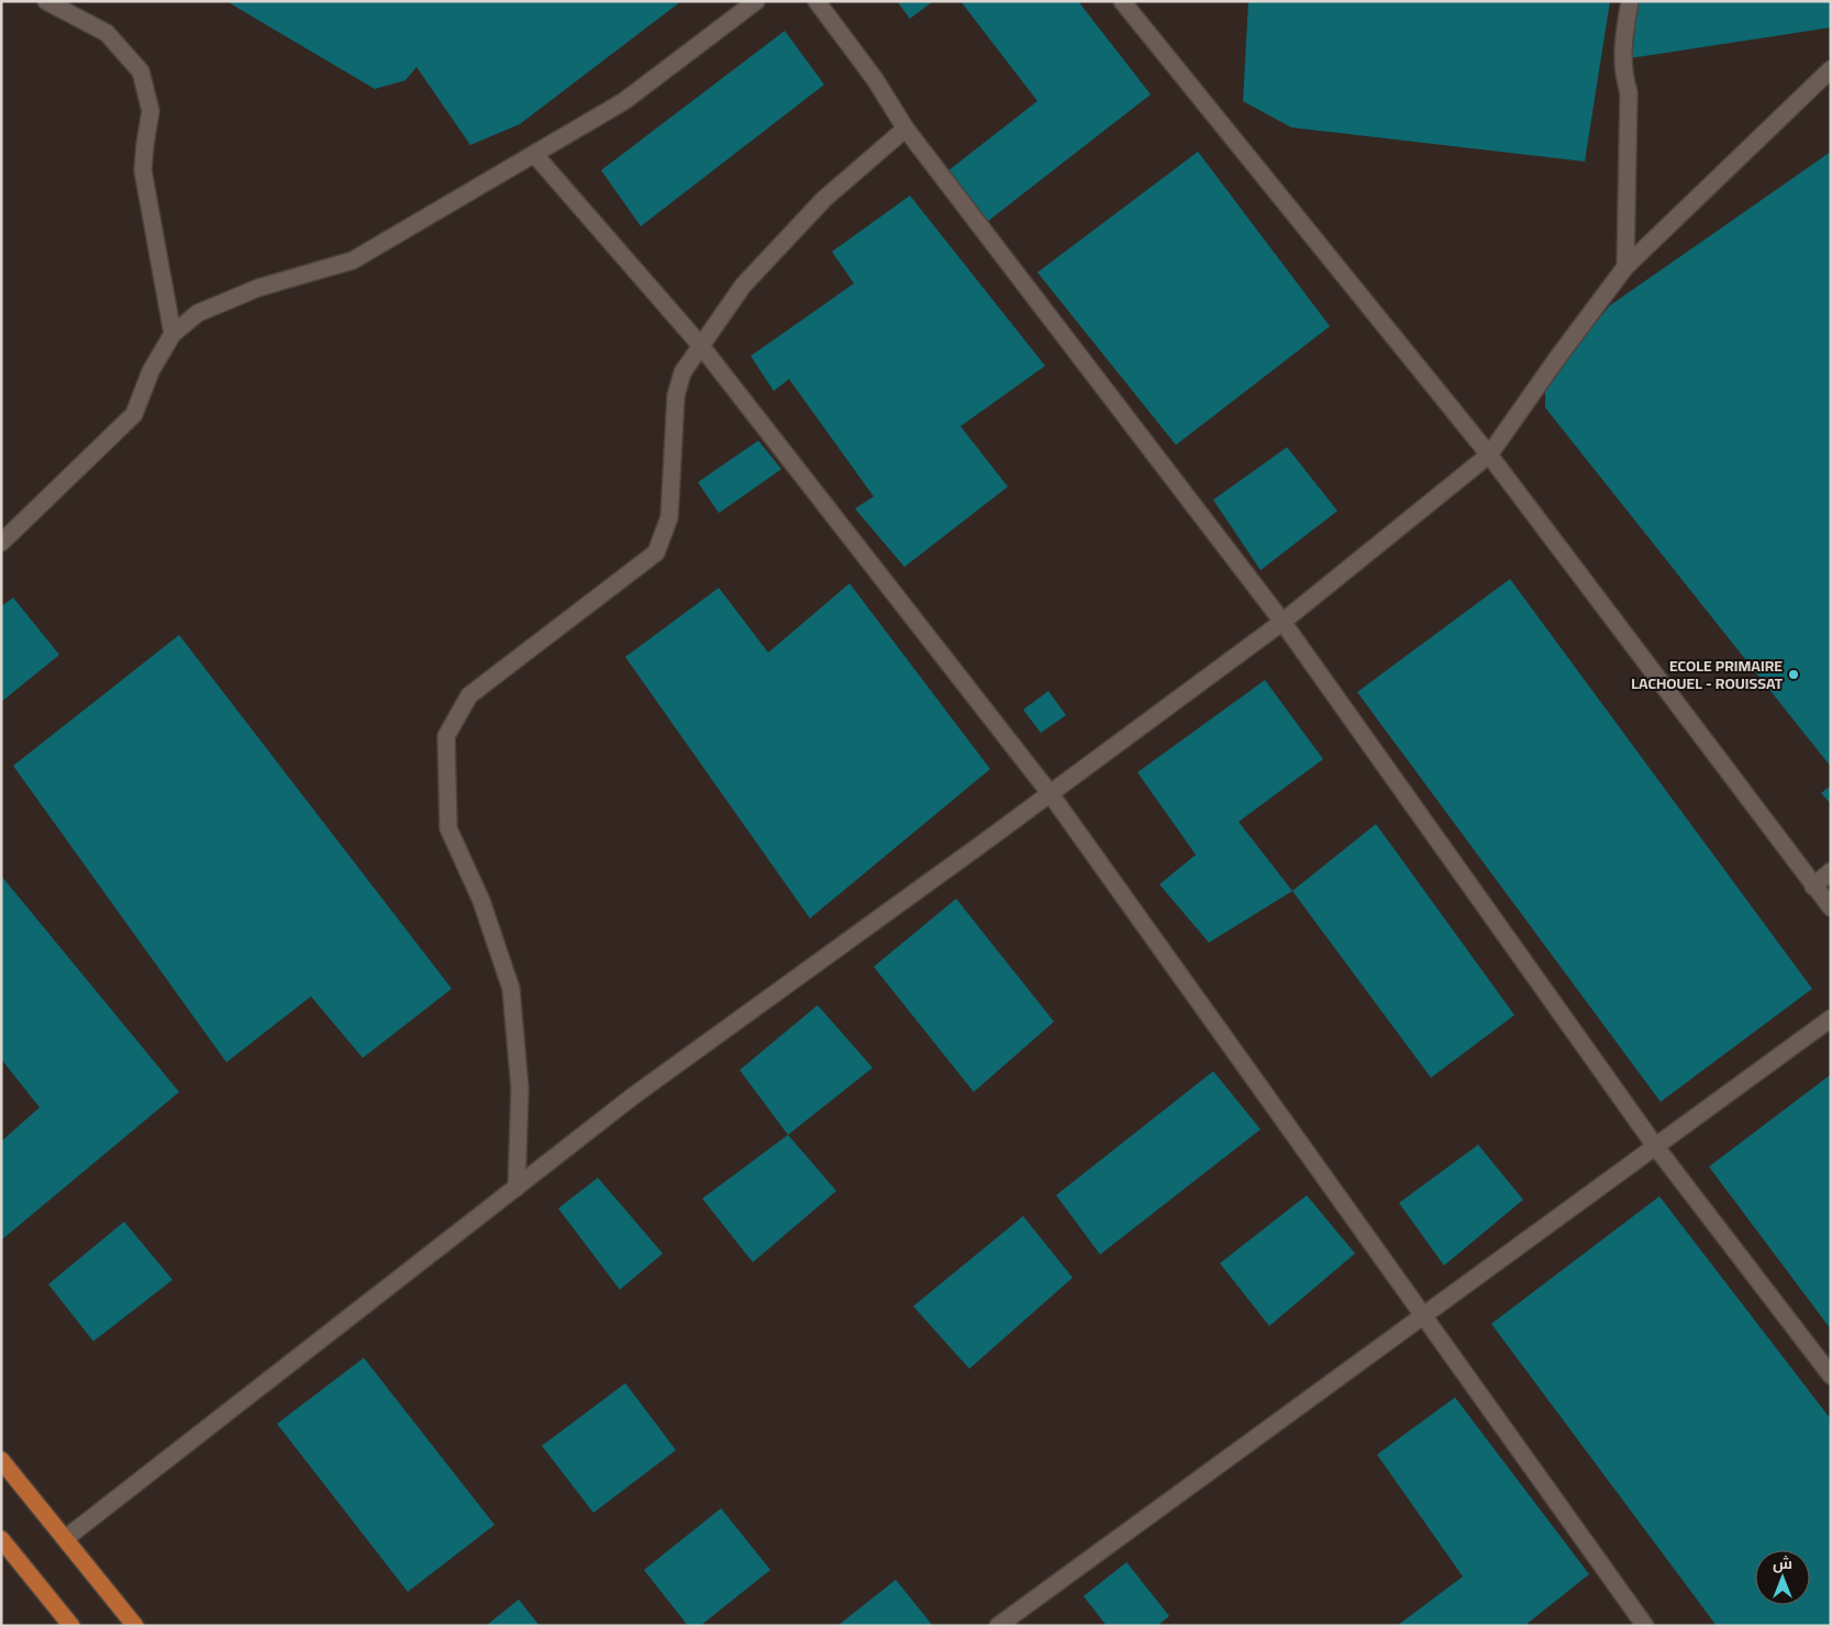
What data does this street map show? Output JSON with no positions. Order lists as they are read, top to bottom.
{
  "places": ["ECOLE PRIMAIRE LACHOUEL - ROUISSAT"],
  "north": "top"
}
